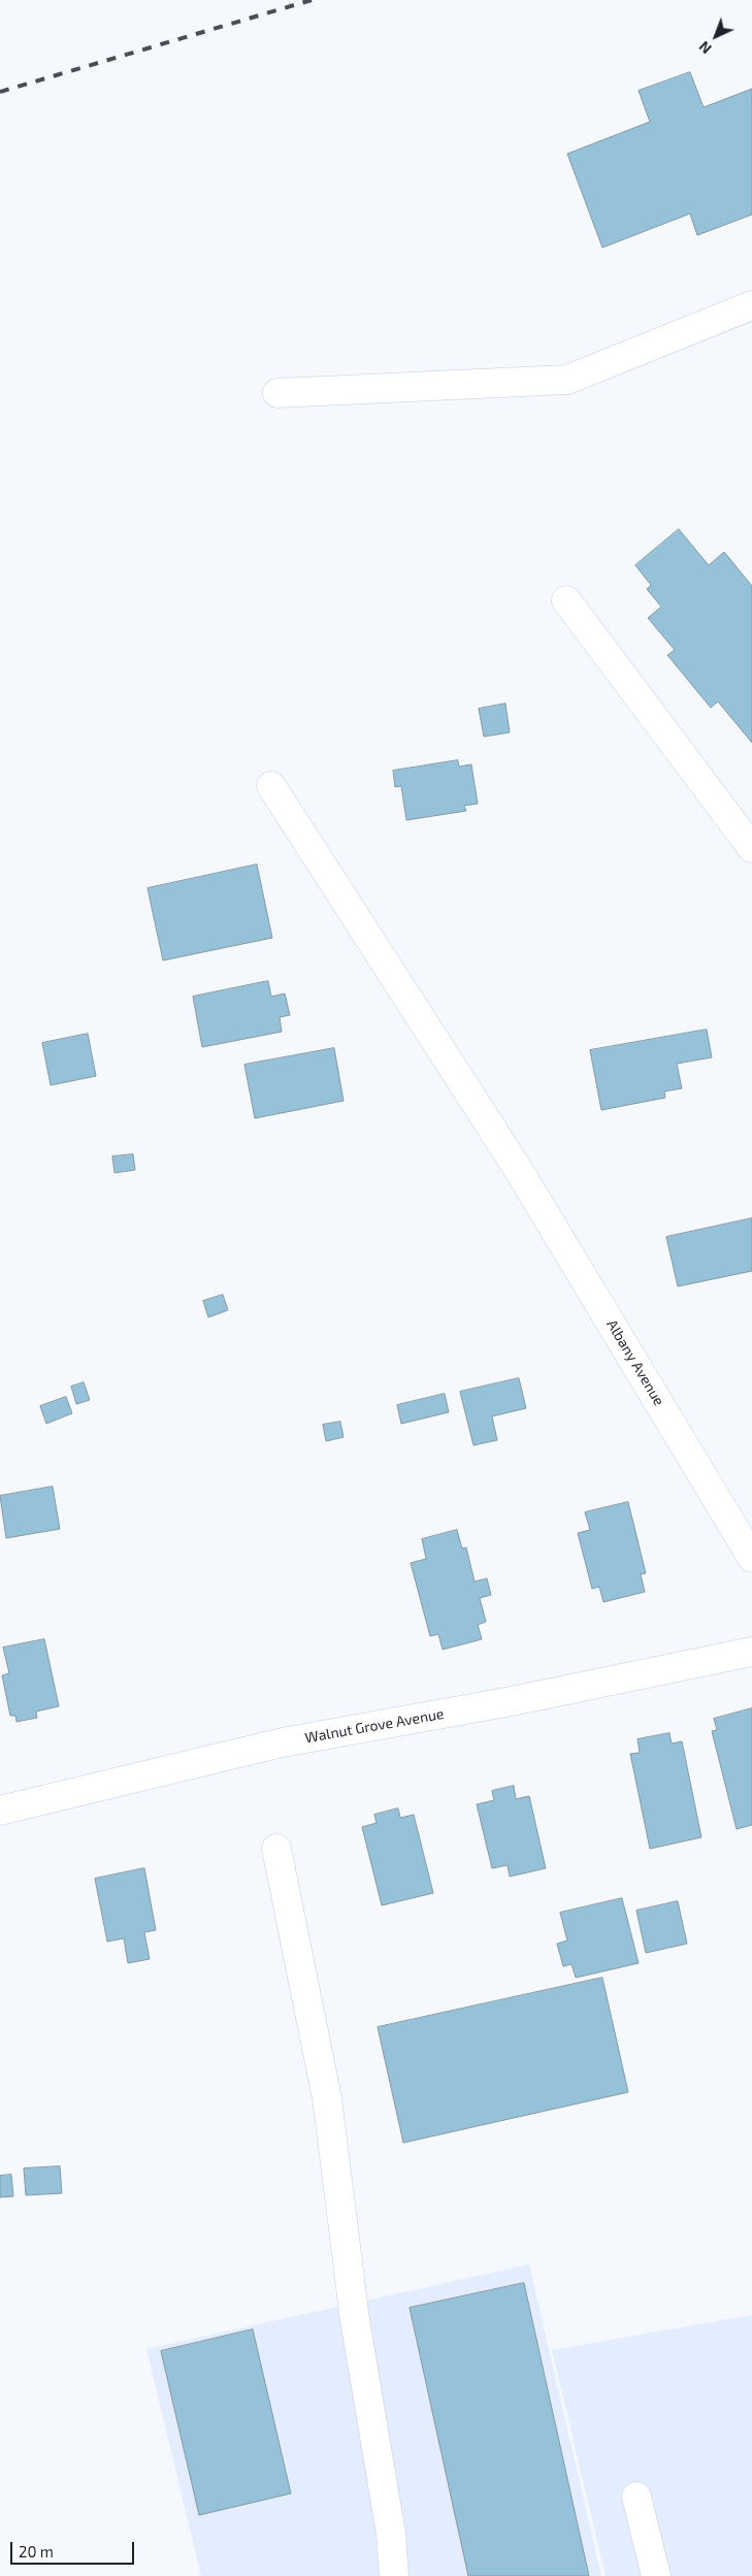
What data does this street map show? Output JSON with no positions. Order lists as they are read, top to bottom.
{
  "streets": {
    "street": ["Albany Avenue", "Walnut Grove Avenue"]
  },
  "scale_bar": "20 m",
  "north": "bottom left"
}
